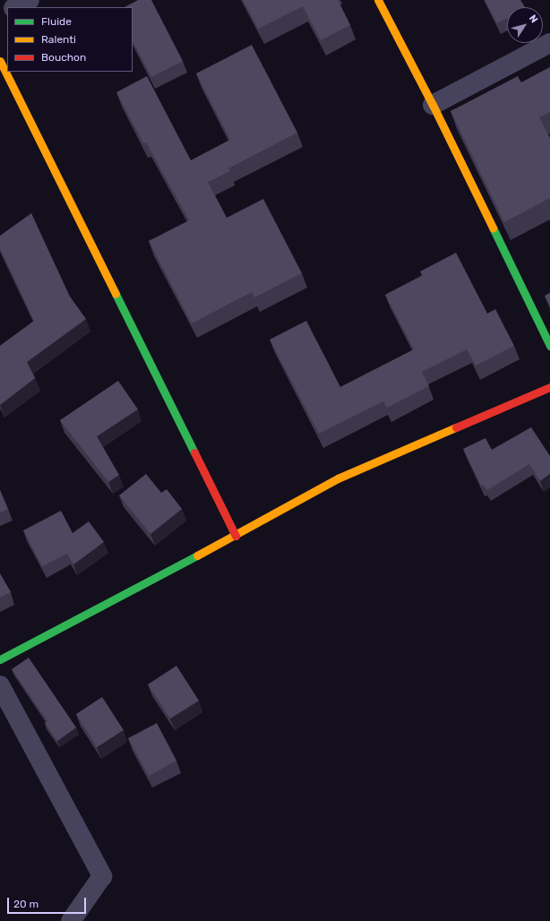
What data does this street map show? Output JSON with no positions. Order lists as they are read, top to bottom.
{
  "legend": ["Fluide", "Ralenti", "Bouchon"],
  "scale_bar": "20 m",
  "north": "top right"
}
